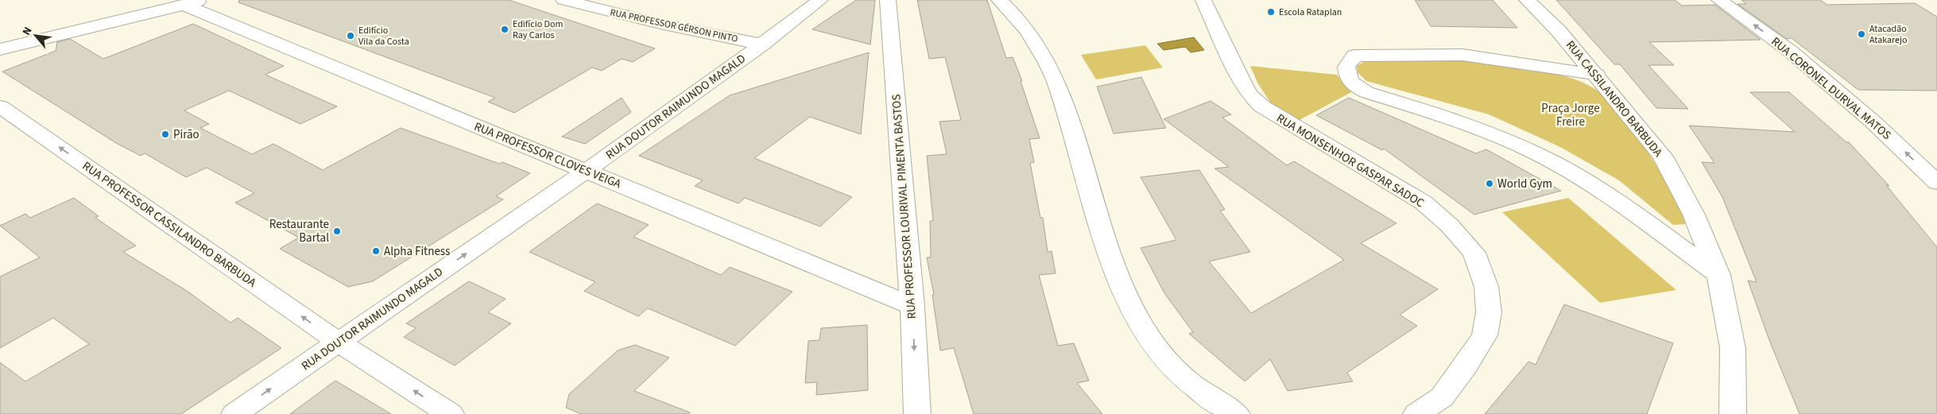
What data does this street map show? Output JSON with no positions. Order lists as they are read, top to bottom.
{
  "streets": {
    "street": [
      "RUA PROFESSOR GÉRSON PINTO",
      "RUA CORONEL DURVAL MATOS",
      "RUA CASSILANDRO BARBUDA",
      "RUA DOUTOR RAIMUNDO MAGALD",
      "RUA PROFESSOR CLOVES VEIGA",
      "RUA MONSENHOR GASPAR SADOC",
      "RUA PROFESSOR LOURIVAL PIMENTA BASTOS",
      "RUA PROFESSOR CASSILANDRO BARBUDA"
    ]
  },
  "crossings": [
    ["RUA PROFESSOR GÉRSON PINTO", "RUA DOUTOR RAIMUNDO MAGALD"],
    ["RUA DOUTOR RAIMUNDO MAGALD", "RUA PROFESSOR CLOVES VEIGA"],
    ["RUA DOUTOR RAIMUNDO MAGALD", "RUA PROFESSOR CASSILANDRO BARBUDA"],
    ["RUA PROFESSOR CLOVES VEIGA", "RUA PROFESSOR LOURIVAL PIMENTA BASTOS"]
  ],
  "one_way": ["RUA CORONEL DURVAL MATOS", "RUA DOUTOR RAIMUNDO MAGALD", "RUA PROFESSOR CASSILANDRO BARBUDA"],
  "parks": ["Praça Jorge Freire"],
  "places": [
    "Escola Rataplan",
    "Edifício Dom Ray Carlos",
    "Atacadão Atakarejo",
    "Edifício Vila da Costa",
    "Pirão",
    "World Gym",
    "Restaurante Bartal",
    "Alpha Fitness"
  ],
  "north": "top left"
}
